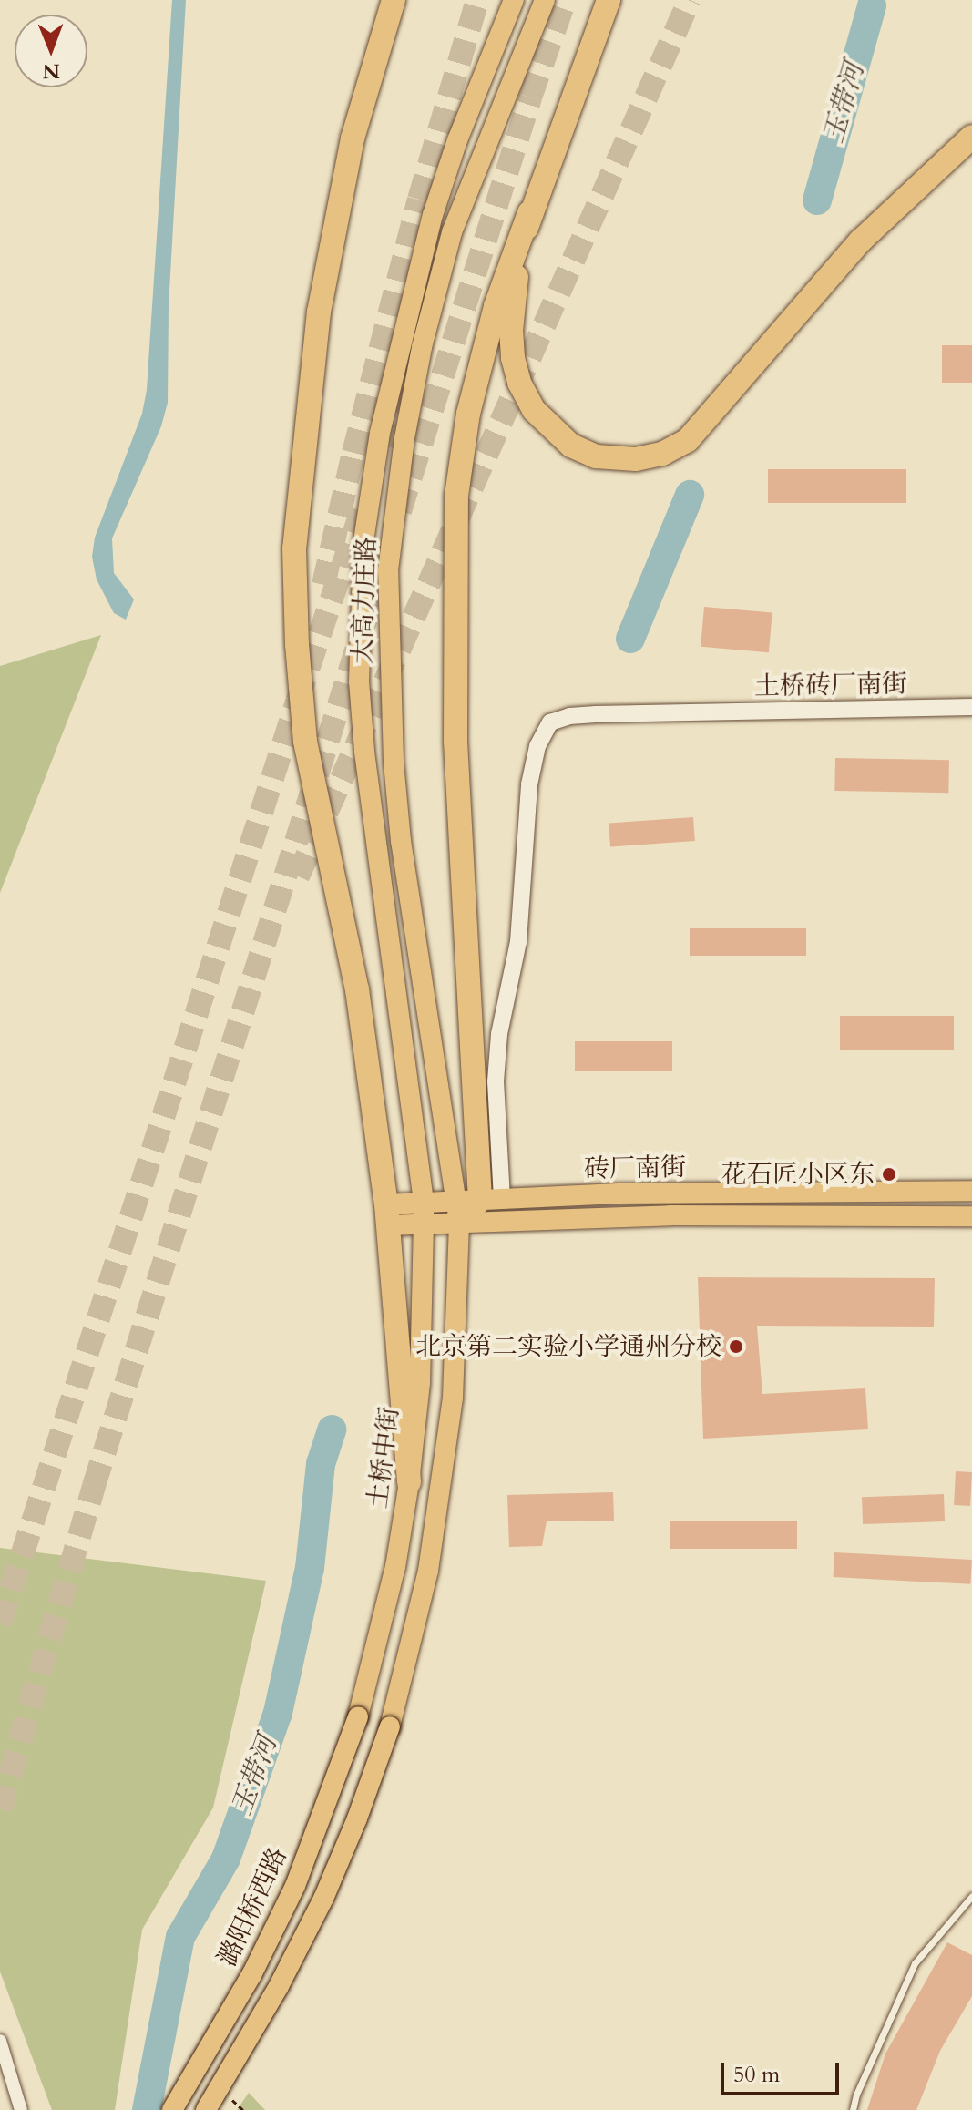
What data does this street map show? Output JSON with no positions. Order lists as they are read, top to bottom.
{
  "streets": {
    "main road": [
      "大高力庄路",
      "砖厂南街",
      "土桥中街",
      "潞阳桥西路"
    ],
    "street": ["土桥砖厂南街"]
  },
  "crossings": [
    ["大高力庄路", "土桥砖厂南街"],
    ["大高力庄路", "砖厂南街"],
    ["大高力庄路", "土桥中街"],
    ["土桥砖厂南街", "砖厂南街"],
    ["砖厂南街", "土桥中街"],
    ["土桥中街", "潞阳桥西路"]
  ],
  "water": ["玉带河"],
  "places": ["花石匠小区东", "北京第二实验小学通州分校"],
  "scale_bar": "50 m",
  "north": "bottom"
}
